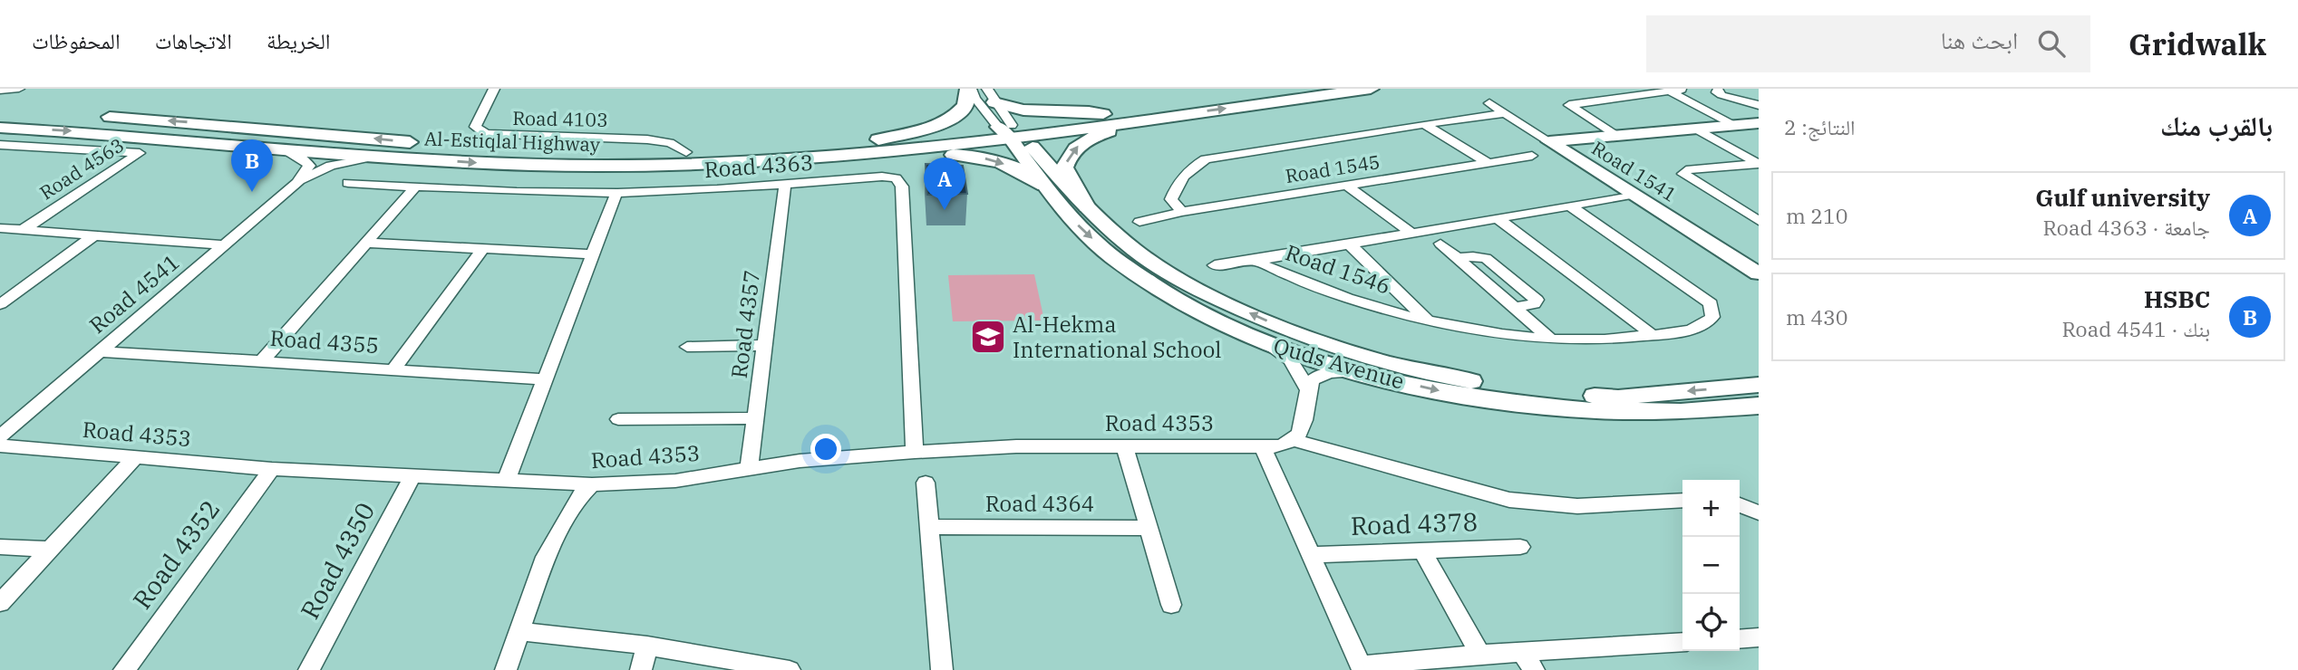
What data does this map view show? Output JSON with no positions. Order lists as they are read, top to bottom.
{
  "streets": {
    "main road": ["Al-Estiqlal Highway", "Road 1541", "Quds Avenue"],
    "street": [
      "Road 4103",
      "Road 4363",
      "Road 4563",
      "Road 1545",
      "Road 1546",
      "Road 4541",
      "Road 4357",
      "Road 4355",
      "Road 4353",
      "Road 4364",
      "Road 4378",
      "Road 4352",
      "Road 4350"
    ]
  },
  "crossings": [
    ["Road 4103", "Al-Estiqlal Highway"],
    ["Al-Estiqlal Highway", "Road 4541"],
    ["Al-Estiqlal Highway", "Quds Avenue"],
    ["Road 4363", "Road 4357"],
    ["Road 4363", "Road 4353"],
    ["Road 4563", "Road 4541"],
    ["Road 1545", "Road 1541"],
    ["Road 1541", "Road 1546"],
    ["Road 4541", "Road 4355"],
    ["Road 4357", "Road 4353"],
    ["Road 4353", "Road 4352"],
    ["Road 4353", "Road 4350"]
  ],
  "places": {
    "school or university": ["Al-Hekma International School"]
  },
  "page": {
    "header": "Gridwalk",
    "search": "ابحث هنا",
    "nav": ["الخريطة", "الاتجاهات", "المحفوظات"],
    "heading": ["بالقرب منك", "النتائج: 2"],
    "pins": ["B", "A"],
    "list": [
      {
        "mark": "A",
        "name": "Gulf university",
        "note": "جامعة · Road 4363",
        "value": "210 m"
      },
      {
        "mark": "B",
        "name": "HSBC",
        "note": "بنك · Road 4541",
        "value": "430 m"
      }
    ],
    "map_buttons": ["+", "−"]
  }
}
